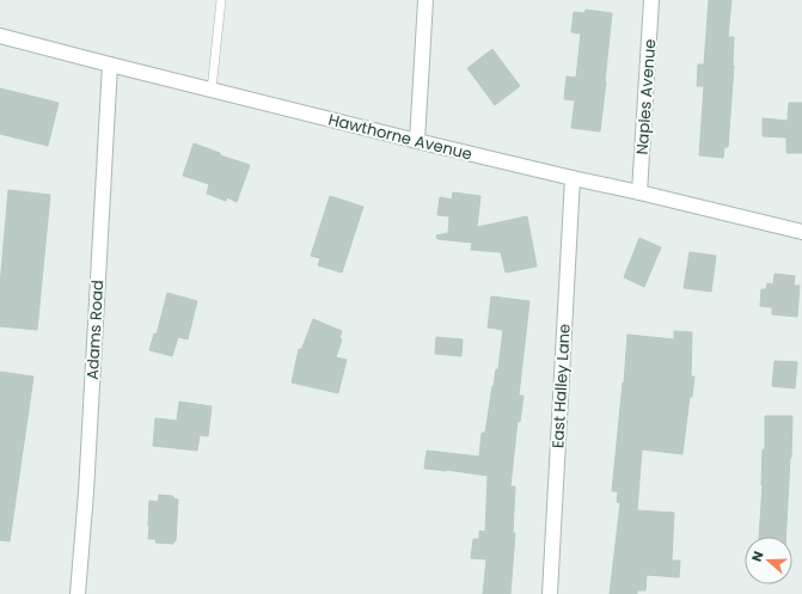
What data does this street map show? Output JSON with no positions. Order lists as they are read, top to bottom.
{
  "streets": {
    "street": [
      "Naples Avenue",
      "Hawthorne Avenue",
      "Adams Road",
      "East Halley Lane"
    ]
  },
  "crossings": [
    ["Naples Avenue", "Hawthorne Avenue"],
    ["Hawthorne Avenue", "Adams Road"],
    ["Hawthorne Avenue", "East Halley Lane"]
  ],
  "north": "left"
}
